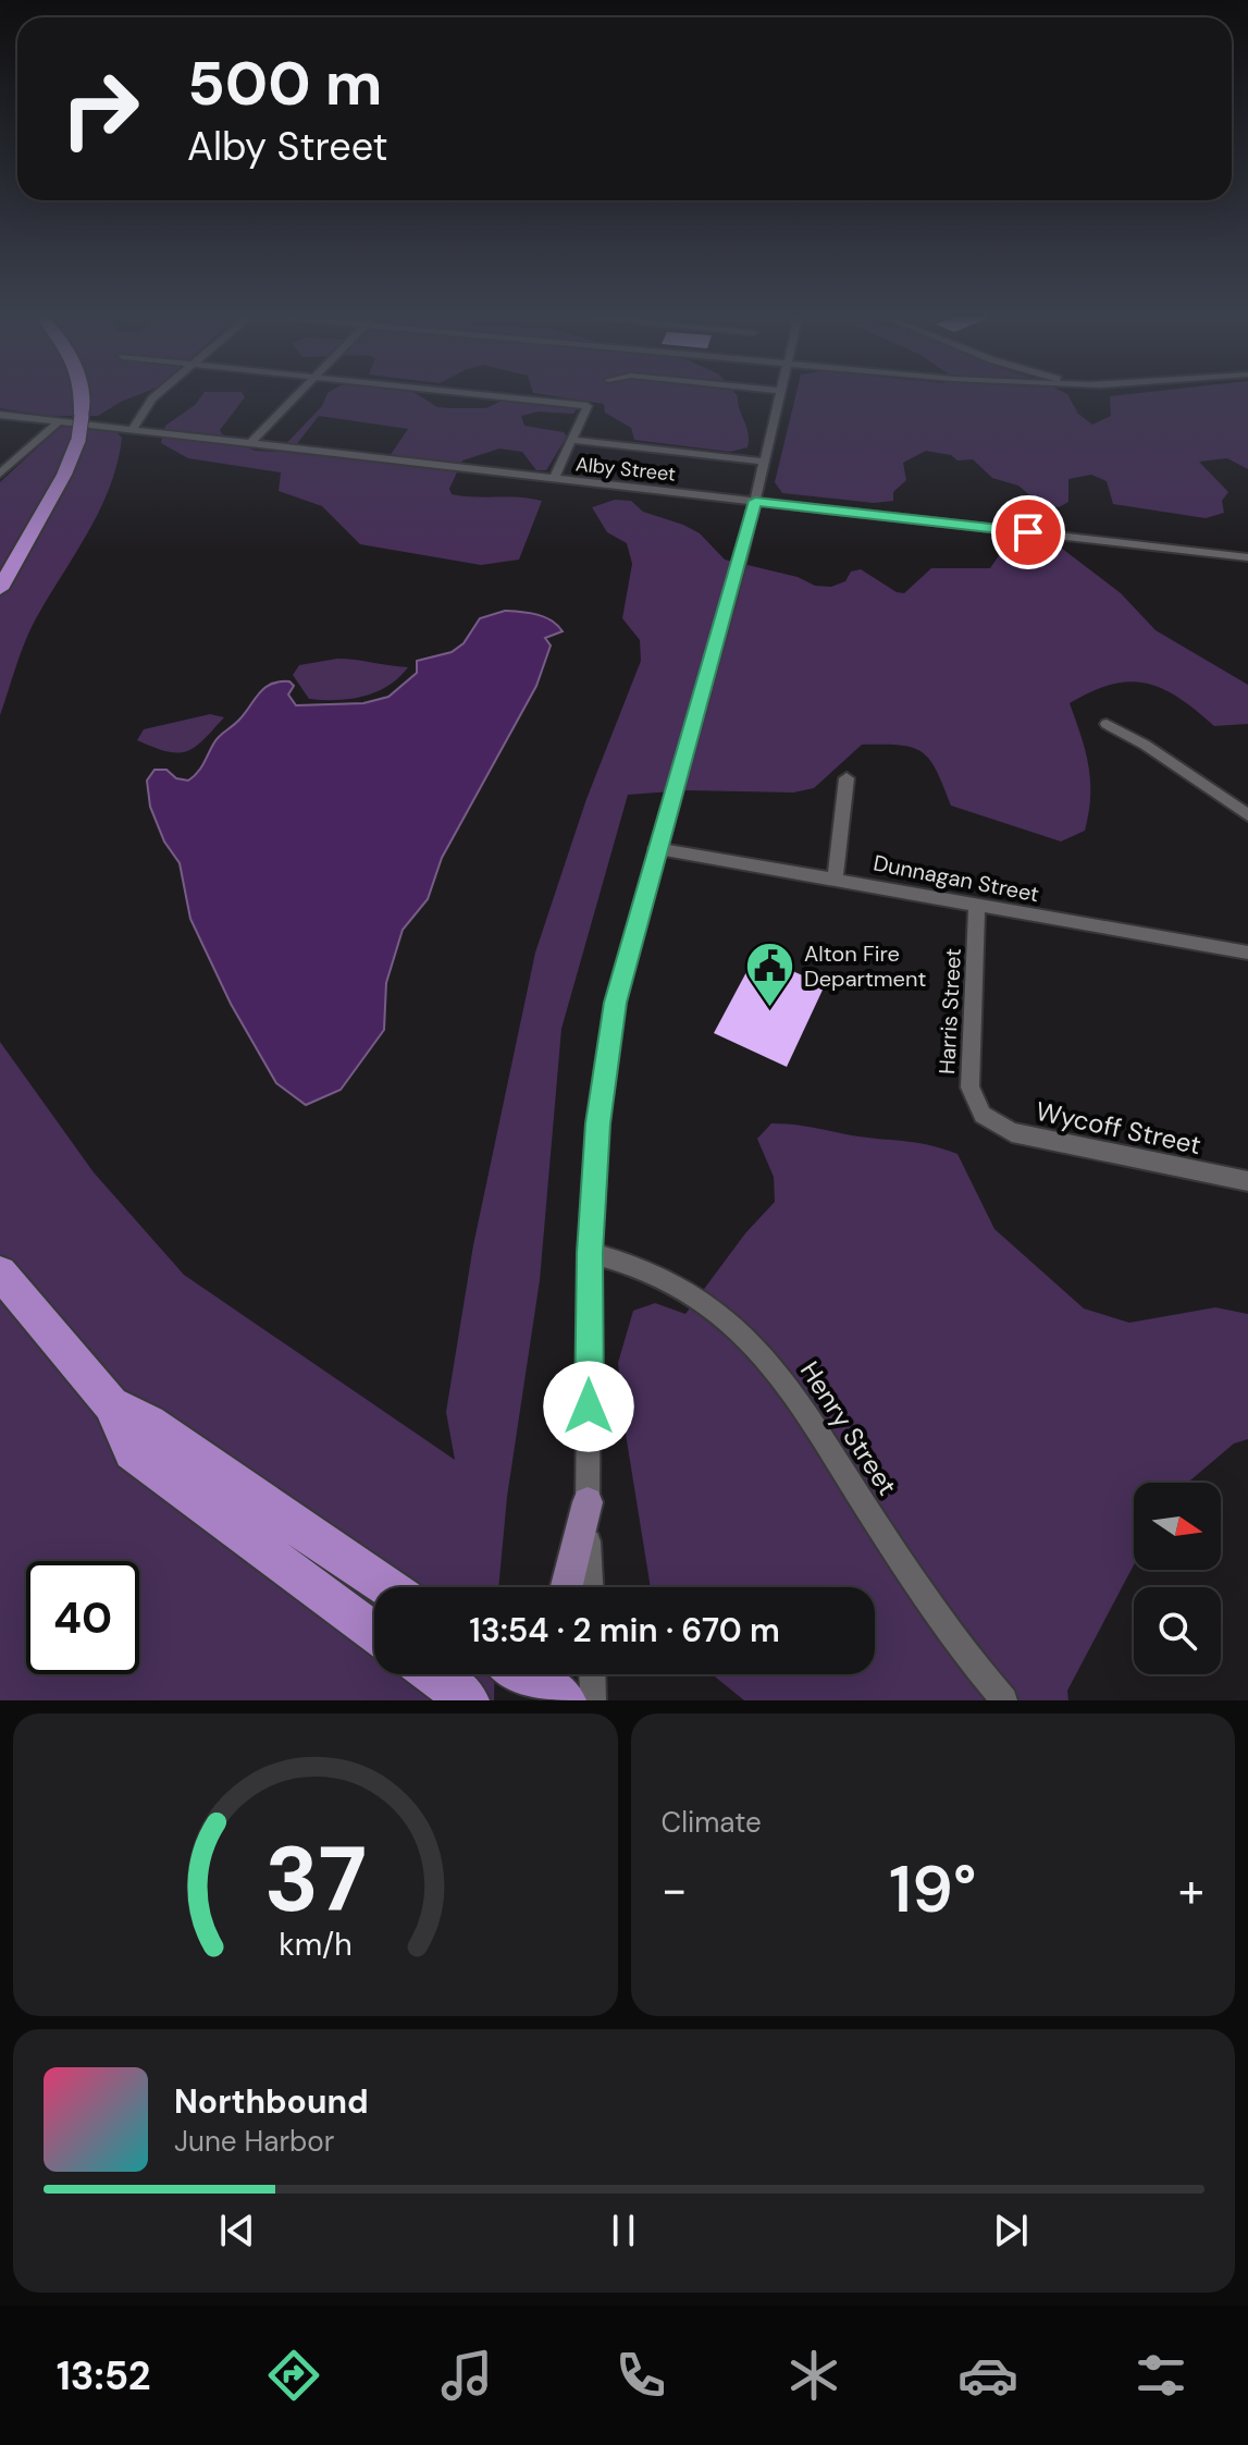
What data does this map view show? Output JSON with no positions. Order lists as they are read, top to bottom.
{
  "streets": {
    "street": [
      "Alby Street",
      "Dunnagan Street",
      "Harris Street",
      "Wycoff Street",
      "Henry Street"
    ]
  },
  "crossings": [
    ["Dunnagan Street", "Harris Street"],
    ["Harris Street", "Wycoff Street"]
  ],
  "places": {
    "public building": ["Alton Fire Department"]
  },
  "north": "right",
  "page": {
    "turn": ["500 m", "Alby Street"],
    "limit": "40",
    "trip": "13:54 · 2 min · 670 m",
    "tile": "Climate",
    "heat": ["−", "19°", "+"],
    "song": ["Northbound", "June Harbor"],
    "tabs": "13:52",
    "gauge": ["37", "km/h"]
  }
}
